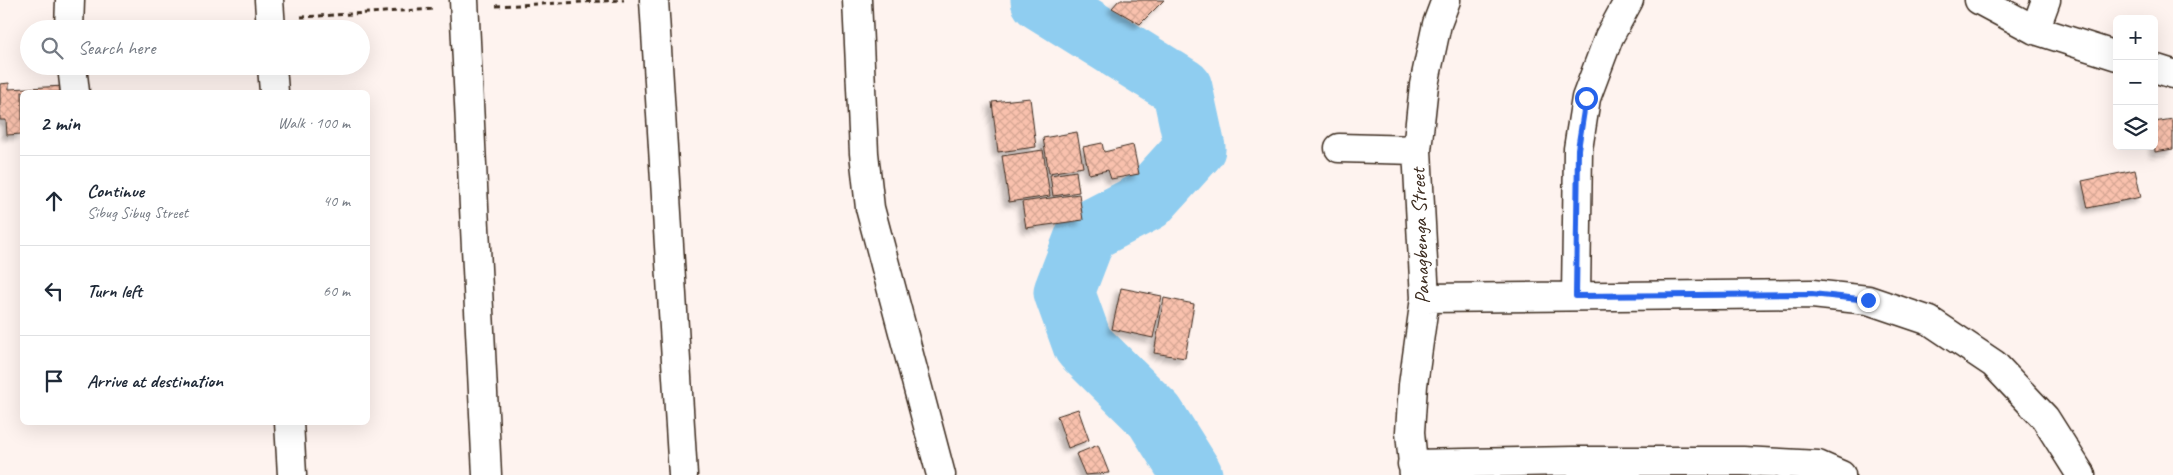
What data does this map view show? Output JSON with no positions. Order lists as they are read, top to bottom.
{
  "streets": {
    "street": ["Panagbenga Street"]
  },
  "page": {
    "map_buttons": ["+", "−"],
    "search": "Search here",
    "heading": ["2 min", "Walk · 100 m"],
    "list": [
      ["Continue", "Sibug Sibug Street", "40 m"],
      ["Turn left", "60 m"],
      "Arrive at destination"
    ]
  }
}
